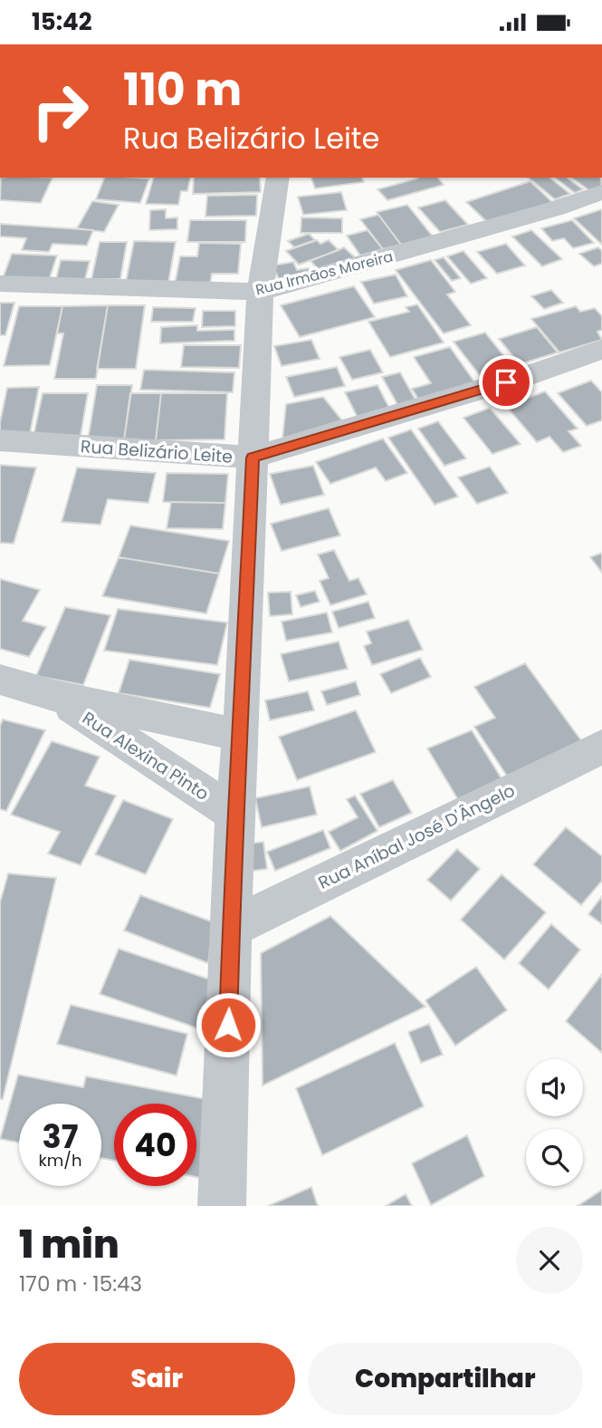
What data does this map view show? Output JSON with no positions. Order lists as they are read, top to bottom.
{
  "streets": {
    "street": [
      "Rua Irmãos Moreira",
      "Rua Belizário Leite",
      "Rua Alexina Pinto",
      "Rua Aníbal José D'Ângelo"
    ]
  },
  "page": {
    "status": "15:42",
    "turn": ["110 m", "Rua Belizário Leite"],
    "speed": "37 km/h",
    "limit": "40",
    "heading": ["1 min", "170 m · 15:43"],
    "buttons": ["Sair", "Compartilhar"]
  }
}
